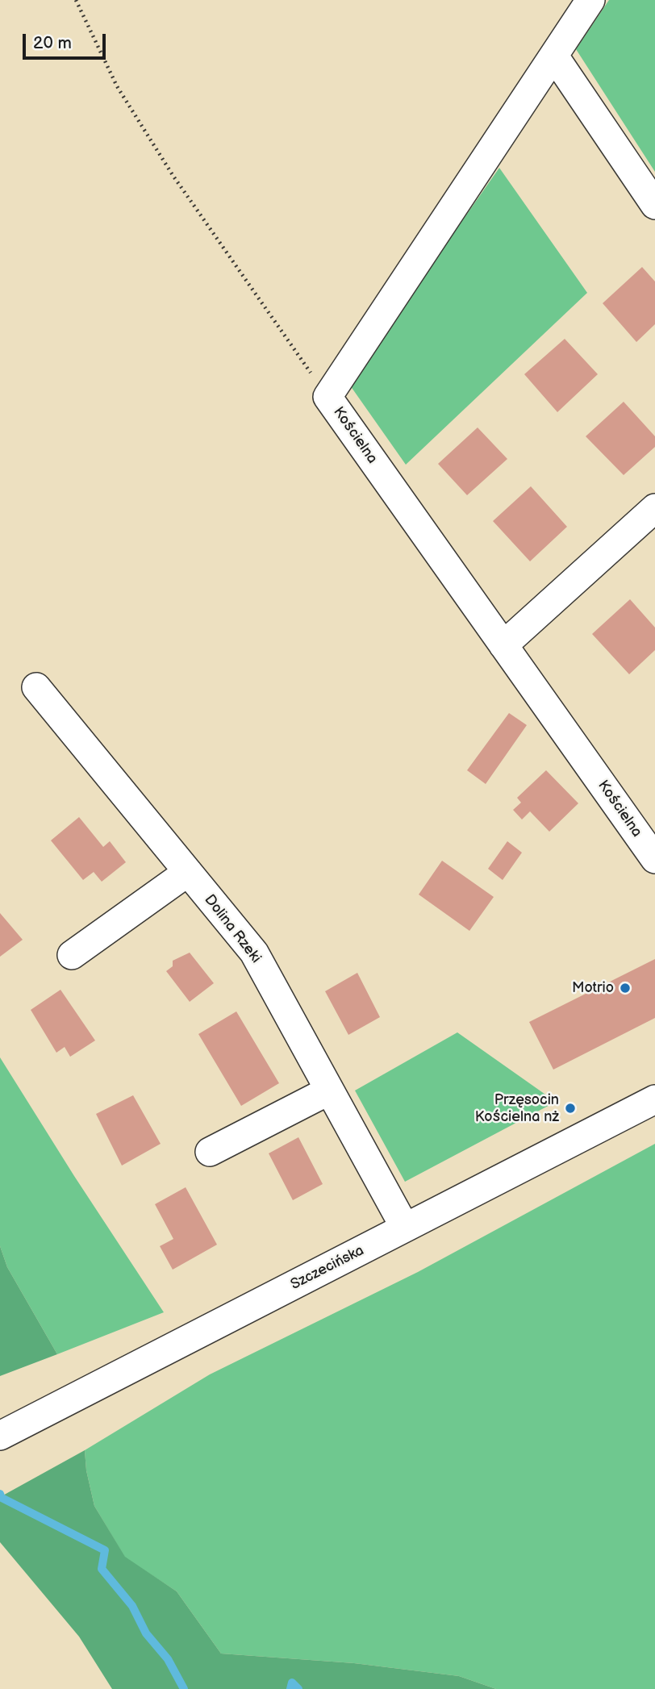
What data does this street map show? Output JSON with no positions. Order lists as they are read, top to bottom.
{
  "streets": {
    "street": ["Kościelna", "Dolina Rzeki", "Szczecińska"]
  },
  "crossings": [
    ["Dolina Rzeki", "Szczecińska"]
  ],
  "places": ["Motrio", "Przęsocin Kościelna nż"],
  "scale_bar": "20 m"
}
